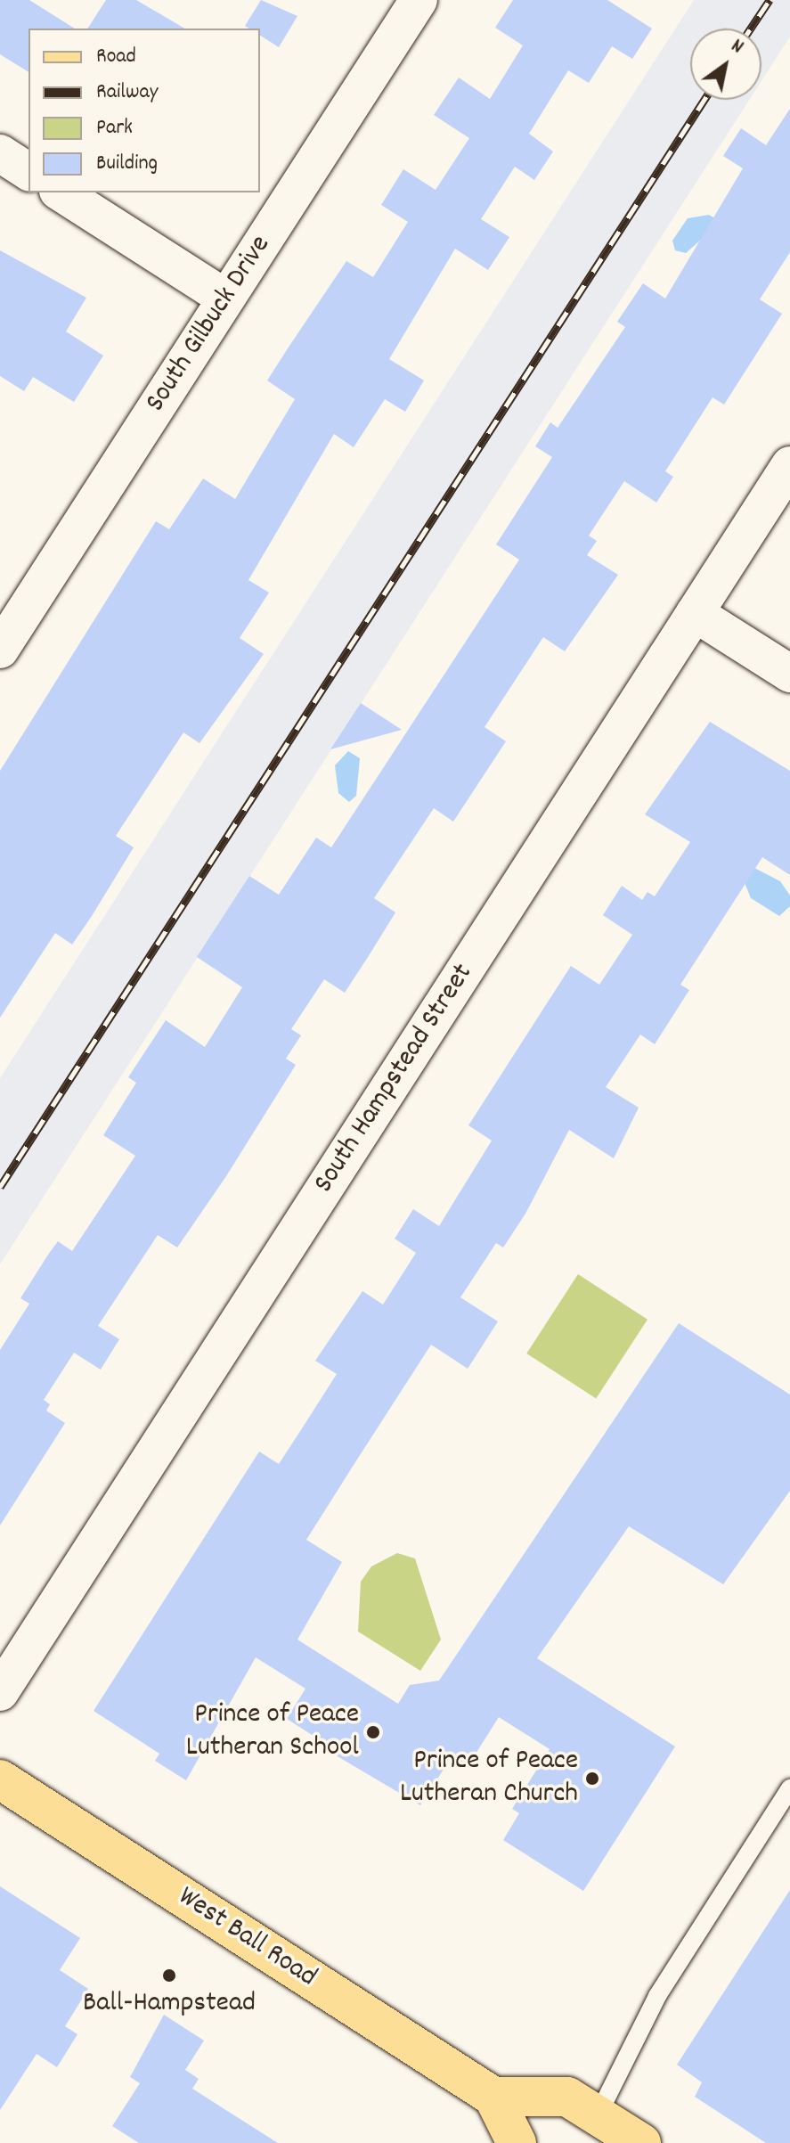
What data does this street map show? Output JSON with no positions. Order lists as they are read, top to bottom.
{
  "streets": {
    "main road": ["West Ball Road"],
    "street": ["South Gilbuck Drive", "South Hampstead Street"]
  },
  "places": ["Prince of Peace Lutheran School", "Prince of Peace Lutheran Church", "Ball-Hampstead"],
  "legend": [
    "Road",
    "Railway",
    "Park",
    "Building"
  ],
  "north": "top right"
}
